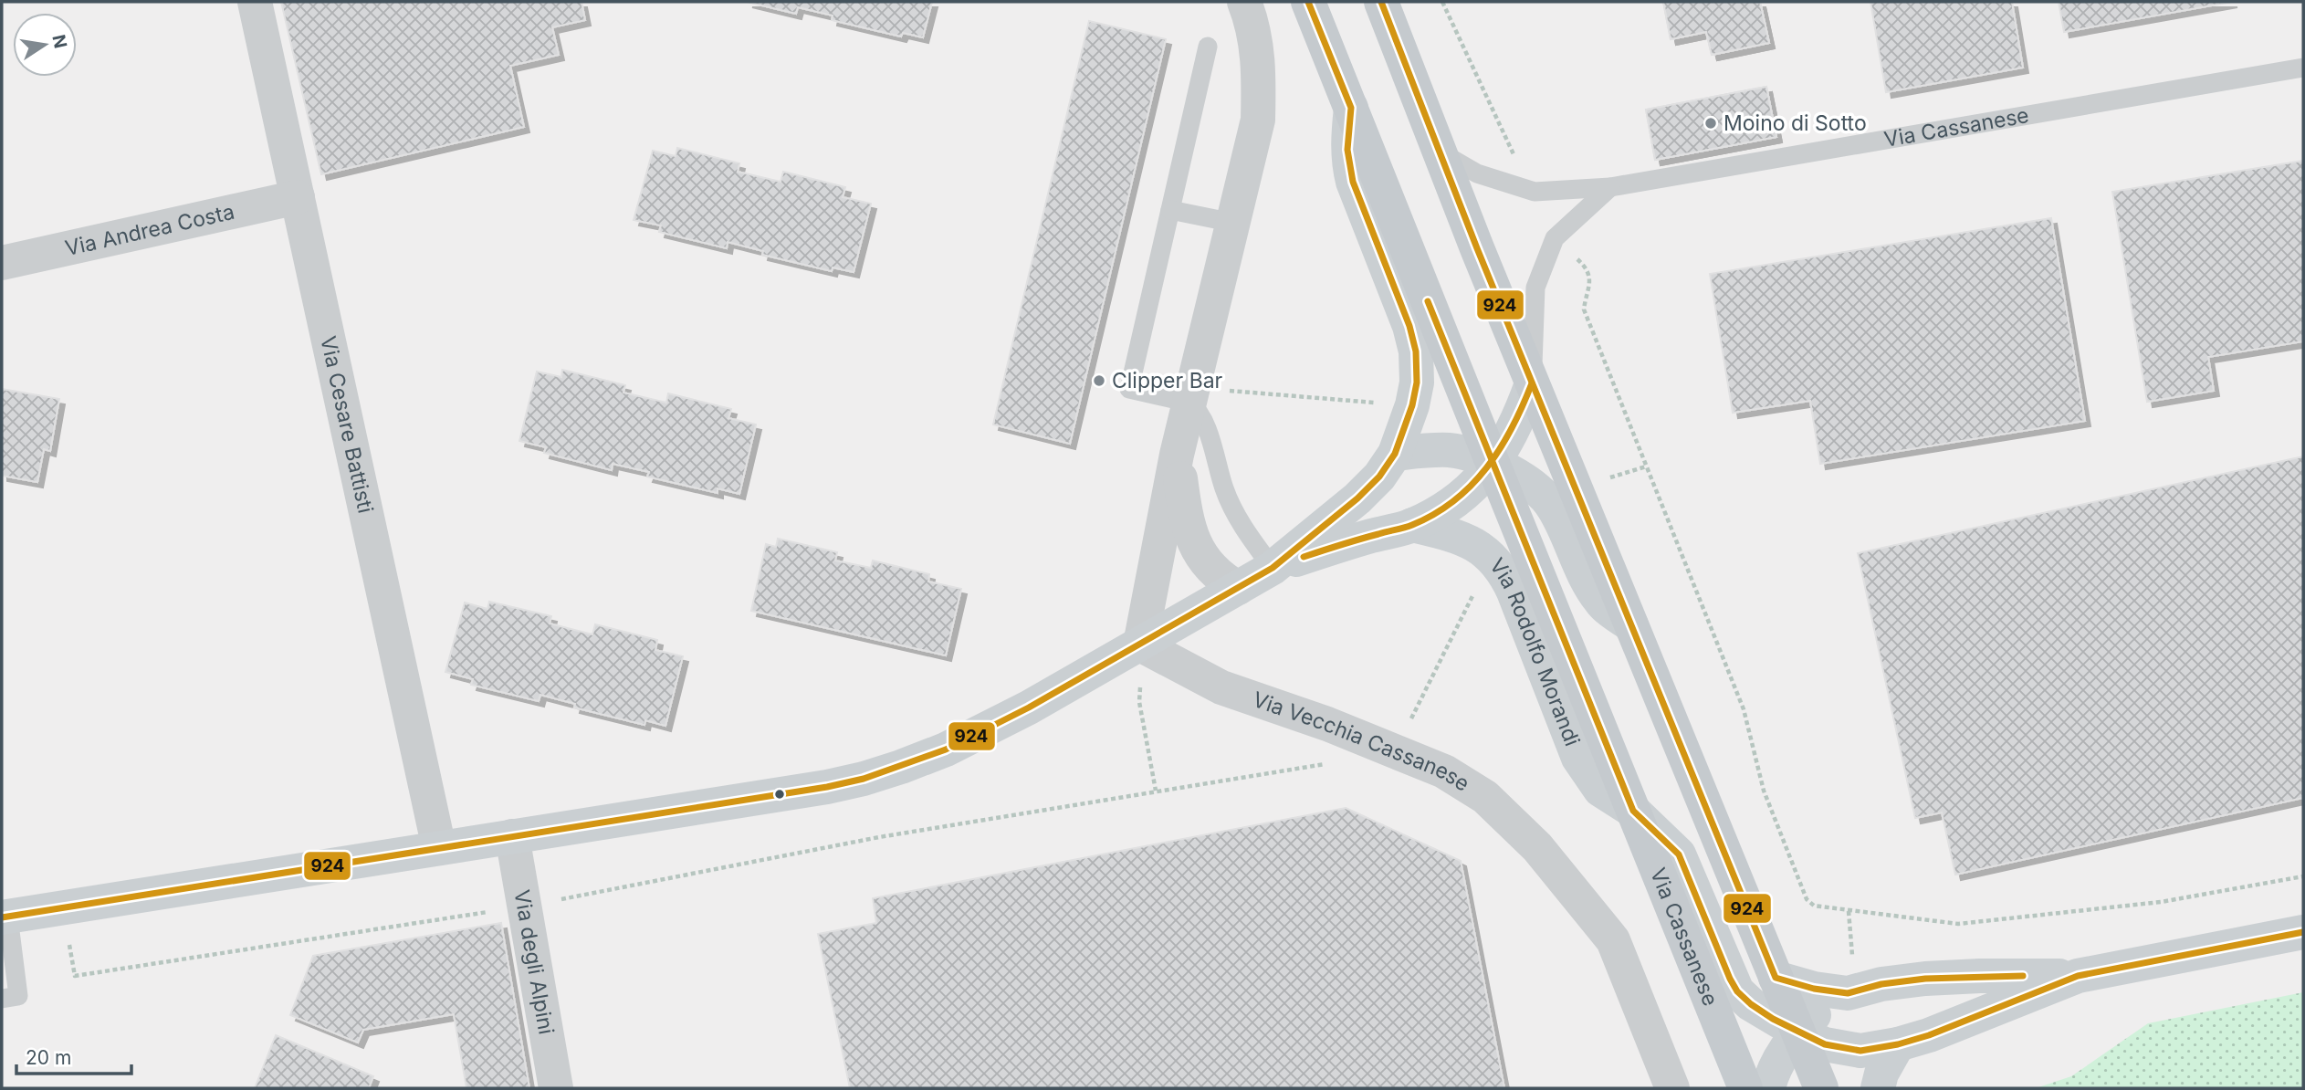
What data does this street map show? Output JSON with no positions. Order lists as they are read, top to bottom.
{
  "streets": {
    "main road": ["Via Cassanese"],
    "street": [
      "Via Andrea Costa",
      "Via Cesare Battisti",
      "Via Rodolfo Morandi",
      "Via Vecchia Cassanese",
      "Via degli Alpini"
    ]
  },
  "crossings": [
    ["Via Cassanese", "Via Rodolfo Morandi"],
    ["Via Andrea Costa", "Via Cesare Battisti"],
    ["Via Cesare Battisti", "Via Rodolfo Morandi"],
    ["Via Rodolfo Morandi", "Via Vecchia Cassanese"],
    ["Via Rodolfo Morandi", "Via degli Alpini"]
  ],
  "places": ["Moino di Sotto", "Clipper Bar"],
  "lines": ["transit line 924"],
  "scale_bar": "20 m",
  "north": "right"
}
